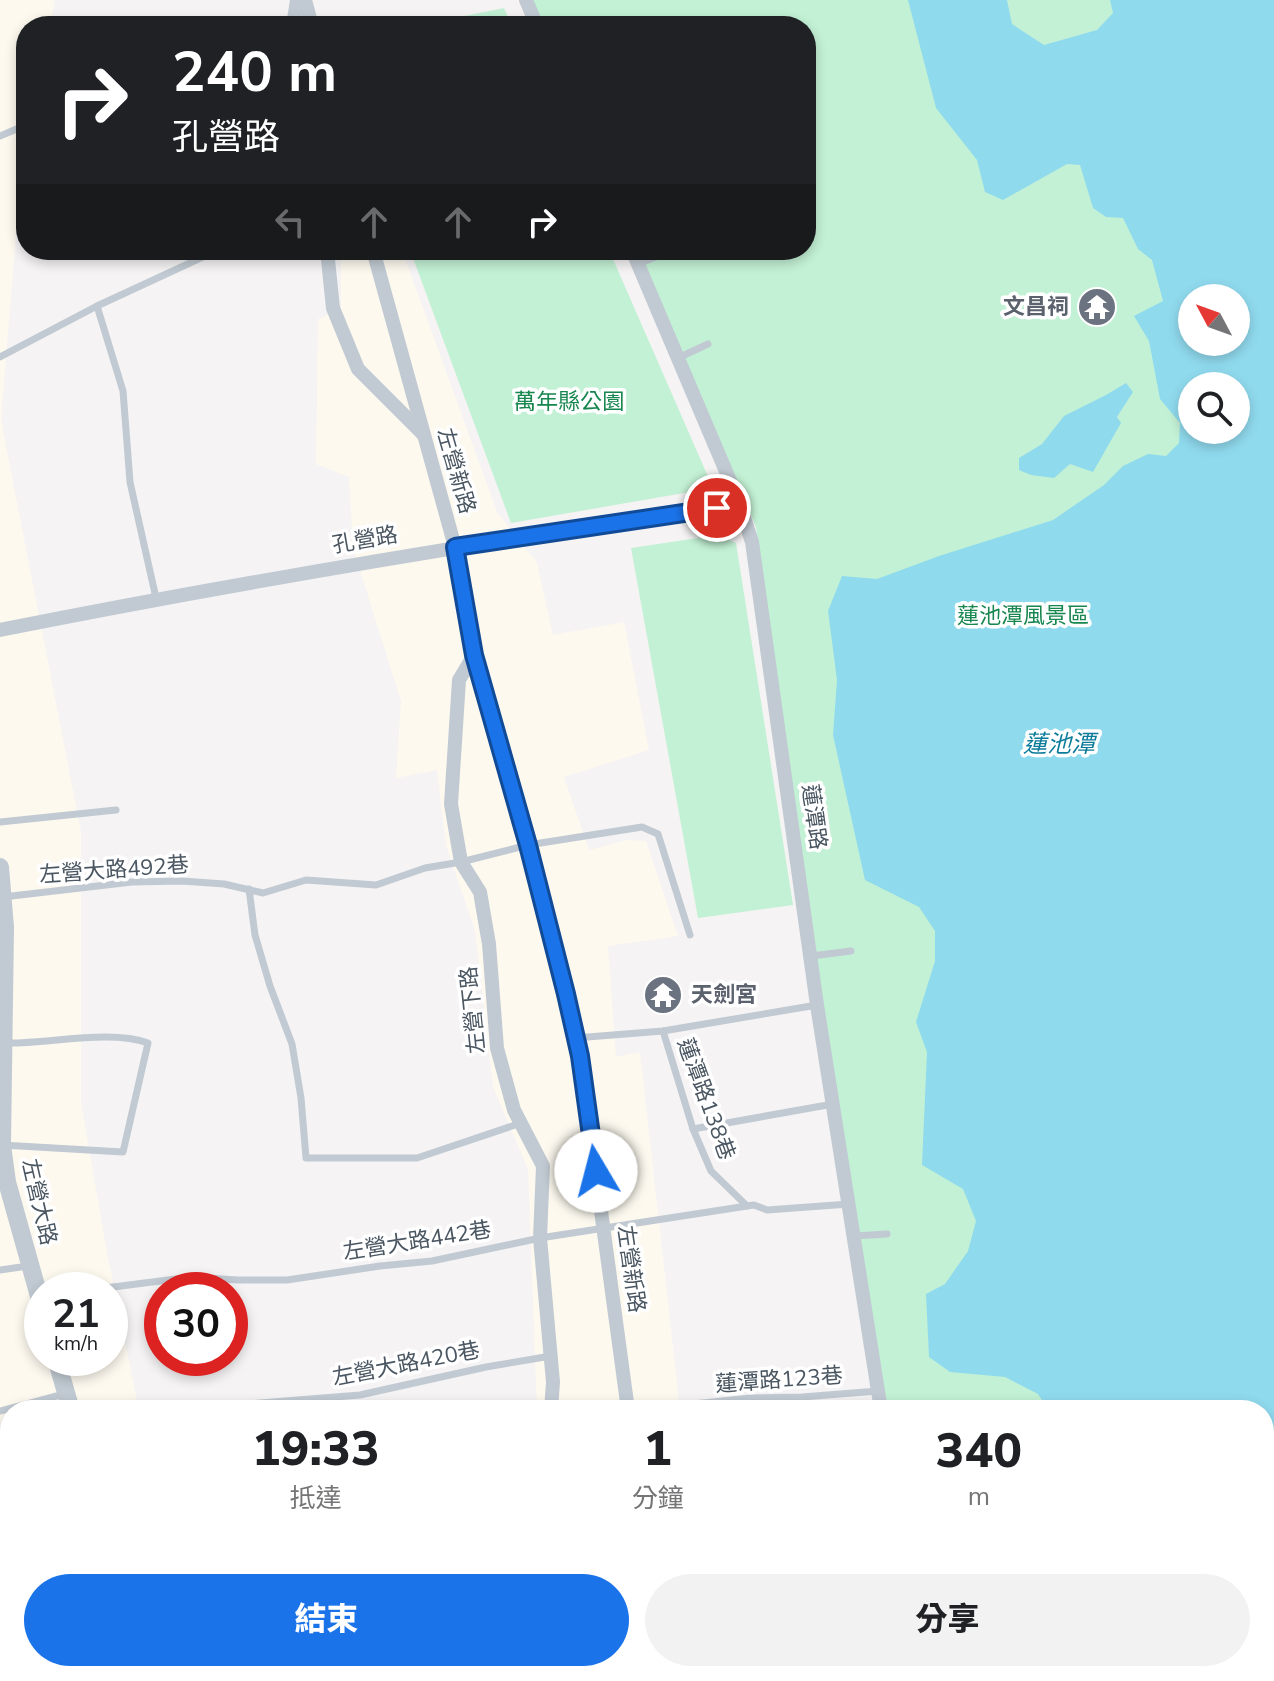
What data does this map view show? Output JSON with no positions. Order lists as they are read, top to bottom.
{
  "streets": {
    "street": [
      "左營新路",
      "孔營路",
      "蓮潭路",
      "左營下路",
      "左營大路"
    ],
    "lane": [
      "左營大路492巷",
      "蓮潭路138巷",
      "左營大路442巷",
      "左營大路420巷",
      "蓮潭路123巷"
    ]
  },
  "crossings": [
    ["左營新路", "孔營路"],
    ["左營新路", "左營大路492巷"],
    ["左營新路", "左營下路"],
    ["左營新路", "左營大路442巷"],
    ["孔營路", "蓮潭路"],
    ["蓮潭路", "蓮潭路123巷"],
    ["左營大路492巷", "左營下路"],
    ["左營大路492巷", "左營大路"],
    ["左營下路", "左營大路442巷"],
    ["左營下路", "左營大路420巷"],
    ["蓮潭路138巷", "左營大路442巷"]
  ],
  "water": ["蓮池潭"],
  "parks": ["萬年縣公園", "蓮池潭風景區"],
  "places": {
    "temple": ["文昌祠", "天劍宮"]
  },
  "north": "top left",
  "page": {
    "turn": ["240 m", "孔營路"],
    "speed": "21 km/h",
    "limit": "30",
    "eta": [
      "19:33",
      "抵達",
      "1",
      "分鐘",
      "340",
      "m"
    ],
    "buttons": ["結束", "分享"]
  }
}
